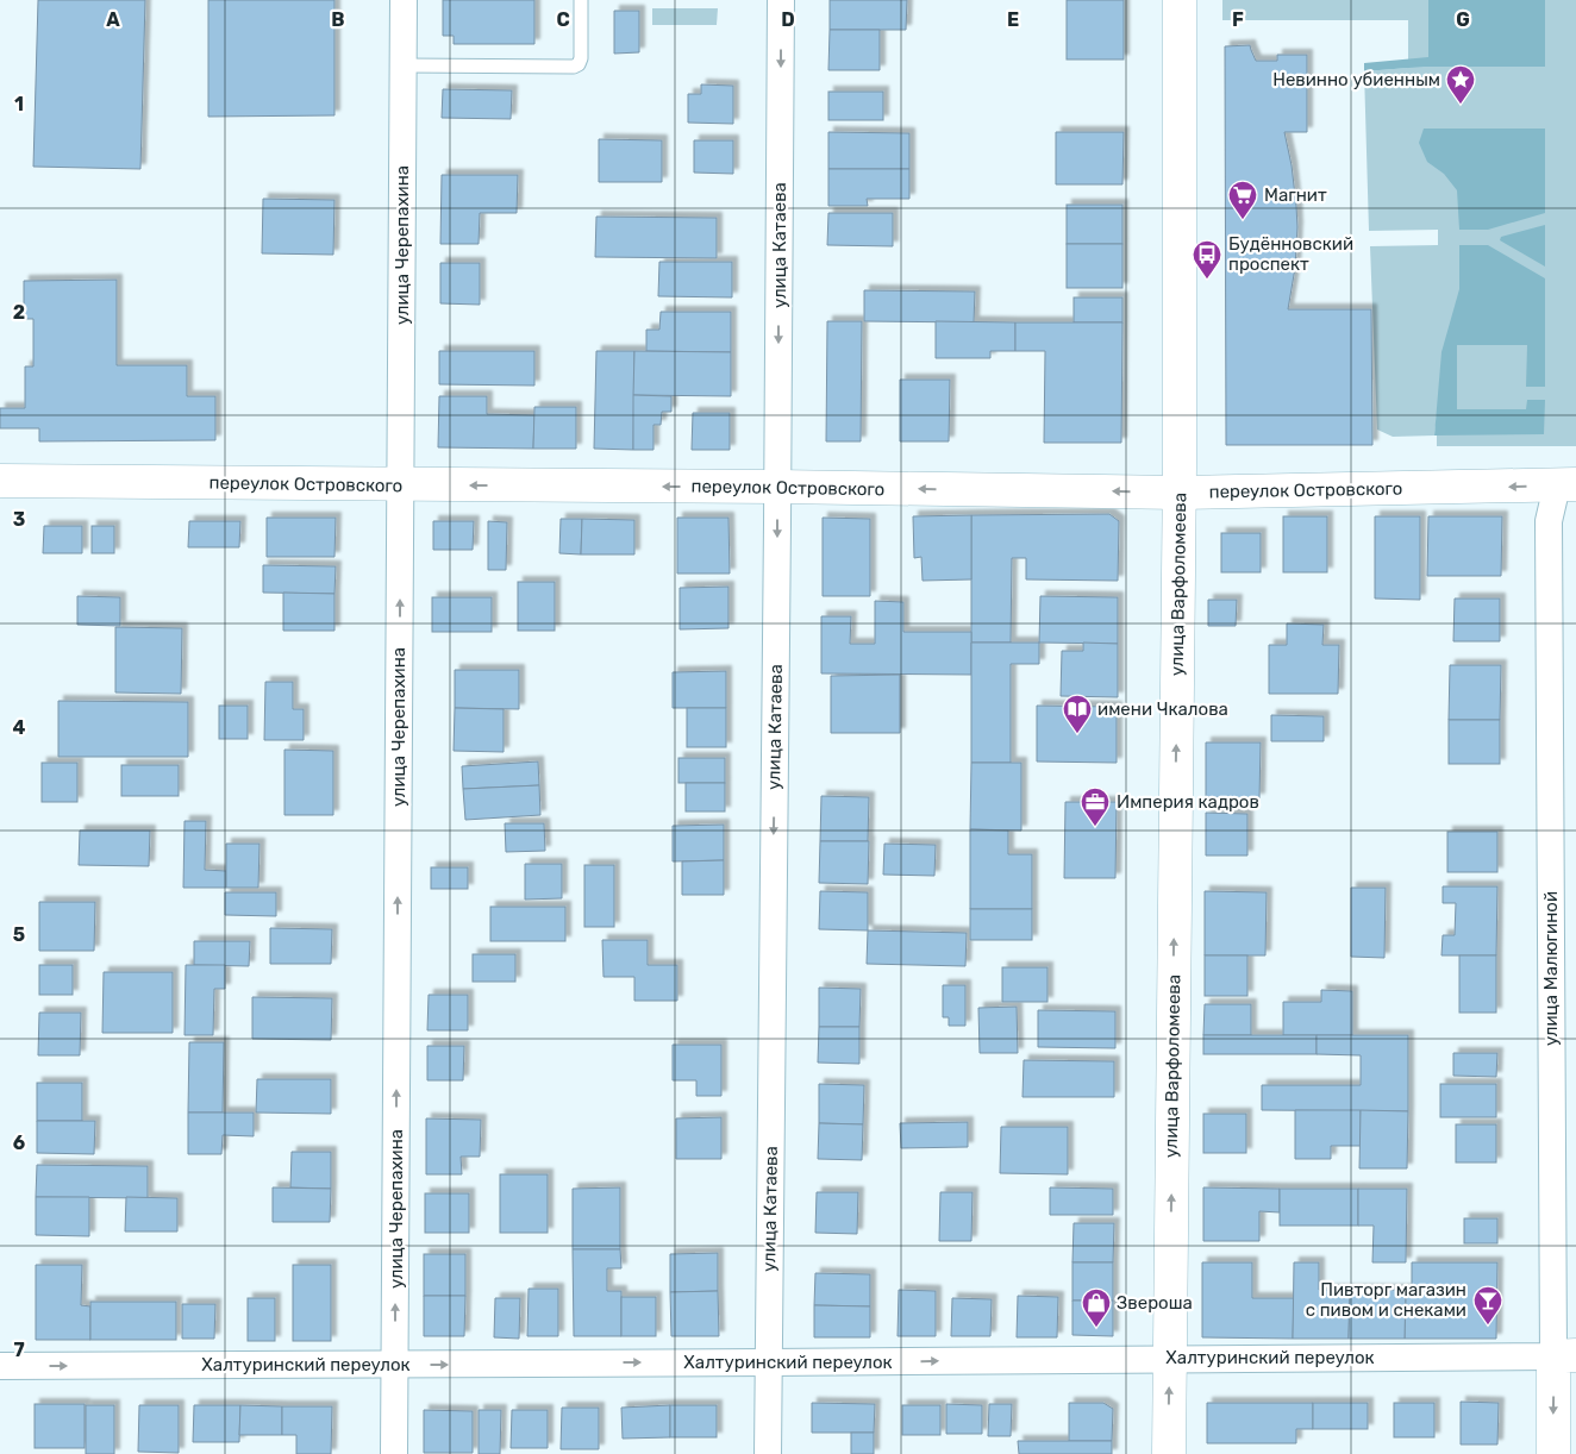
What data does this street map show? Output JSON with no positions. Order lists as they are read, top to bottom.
{
  "streets": {
    "street": [
      "улица Черепахина",
      "улица Катаева",
      "переулок Островского",
      "улица Варфоломеева",
      "улица Малюгиной",
      "Халтуринский переулок"
    ]
  },
  "crossings": [
    ["улица Черепахина", "переулок Островского"],
    ["улица Черепахина", "Халтуринский переулок"],
    ["улица Катаева", "переулок Островского"],
    ["улица Катаева", "Халтуринский переулок"],
    ["переулок Островского", "улица Варфоломеева"],
    ["переулок Островского", "улица Малюгиной"],
    ["улица Варфоломеева", "Халтуринский переулок"],
    ["улица Малюгиной", "Халтуринский переулок"]
  ],
  "one_way": [
    "улица Черепахина",
    "улица Катаева",
    "переулок Островского",
    "улица Варфоломеева",
    "Халтуринский переулок"
  ],
  "places": {
    "place": ["Невинно убиенным"],
    "supermarket": ["Магнит"],
    "bus stop": ["Будённовский проспект"],
    "library": ["имени Чкалова"],
    "office": ["Империя кадров"],
    "bar": ["Пивторг магазин с пивом и снеками"],
    "shop": ["Звероша"]
  },
  "grid": {
    "columns": [
      "A",
      "B",
      "C",
      "D",
      "E",
      "F",
      "G"
    ],
    "rows": [
      "1",
      "2",
      "3",
      "4",
      "5",
      "6",
      "7"
    ]
  }
}
